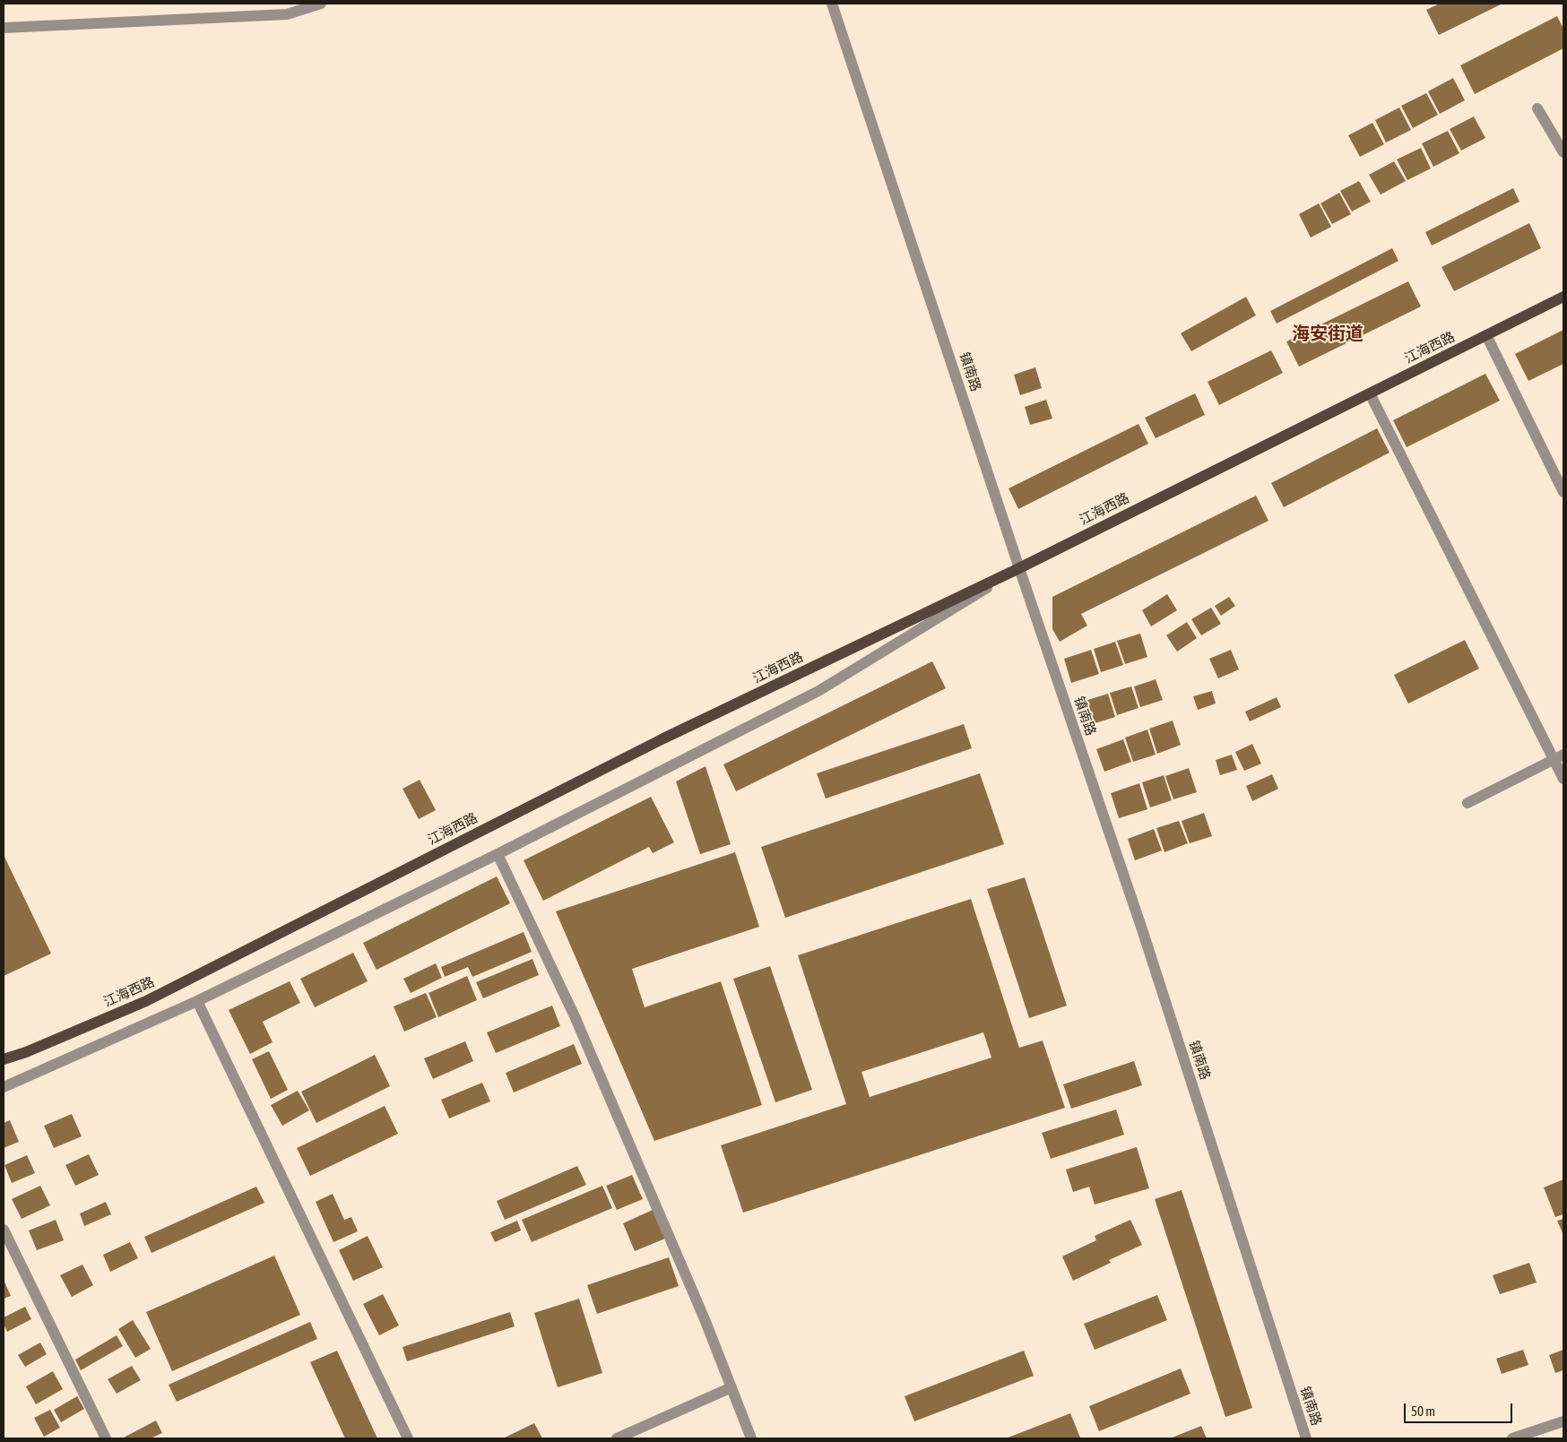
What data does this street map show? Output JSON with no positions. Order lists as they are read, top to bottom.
{
  "streets": {
    "main road": ["江海西路"],
    "street": ["镇南路"]
  },
  "crossings": [
    ["江海西路", "镇南路"]
  ],
  "districts": ["海安街道"],
  "scale_bar": "50 m"
}
